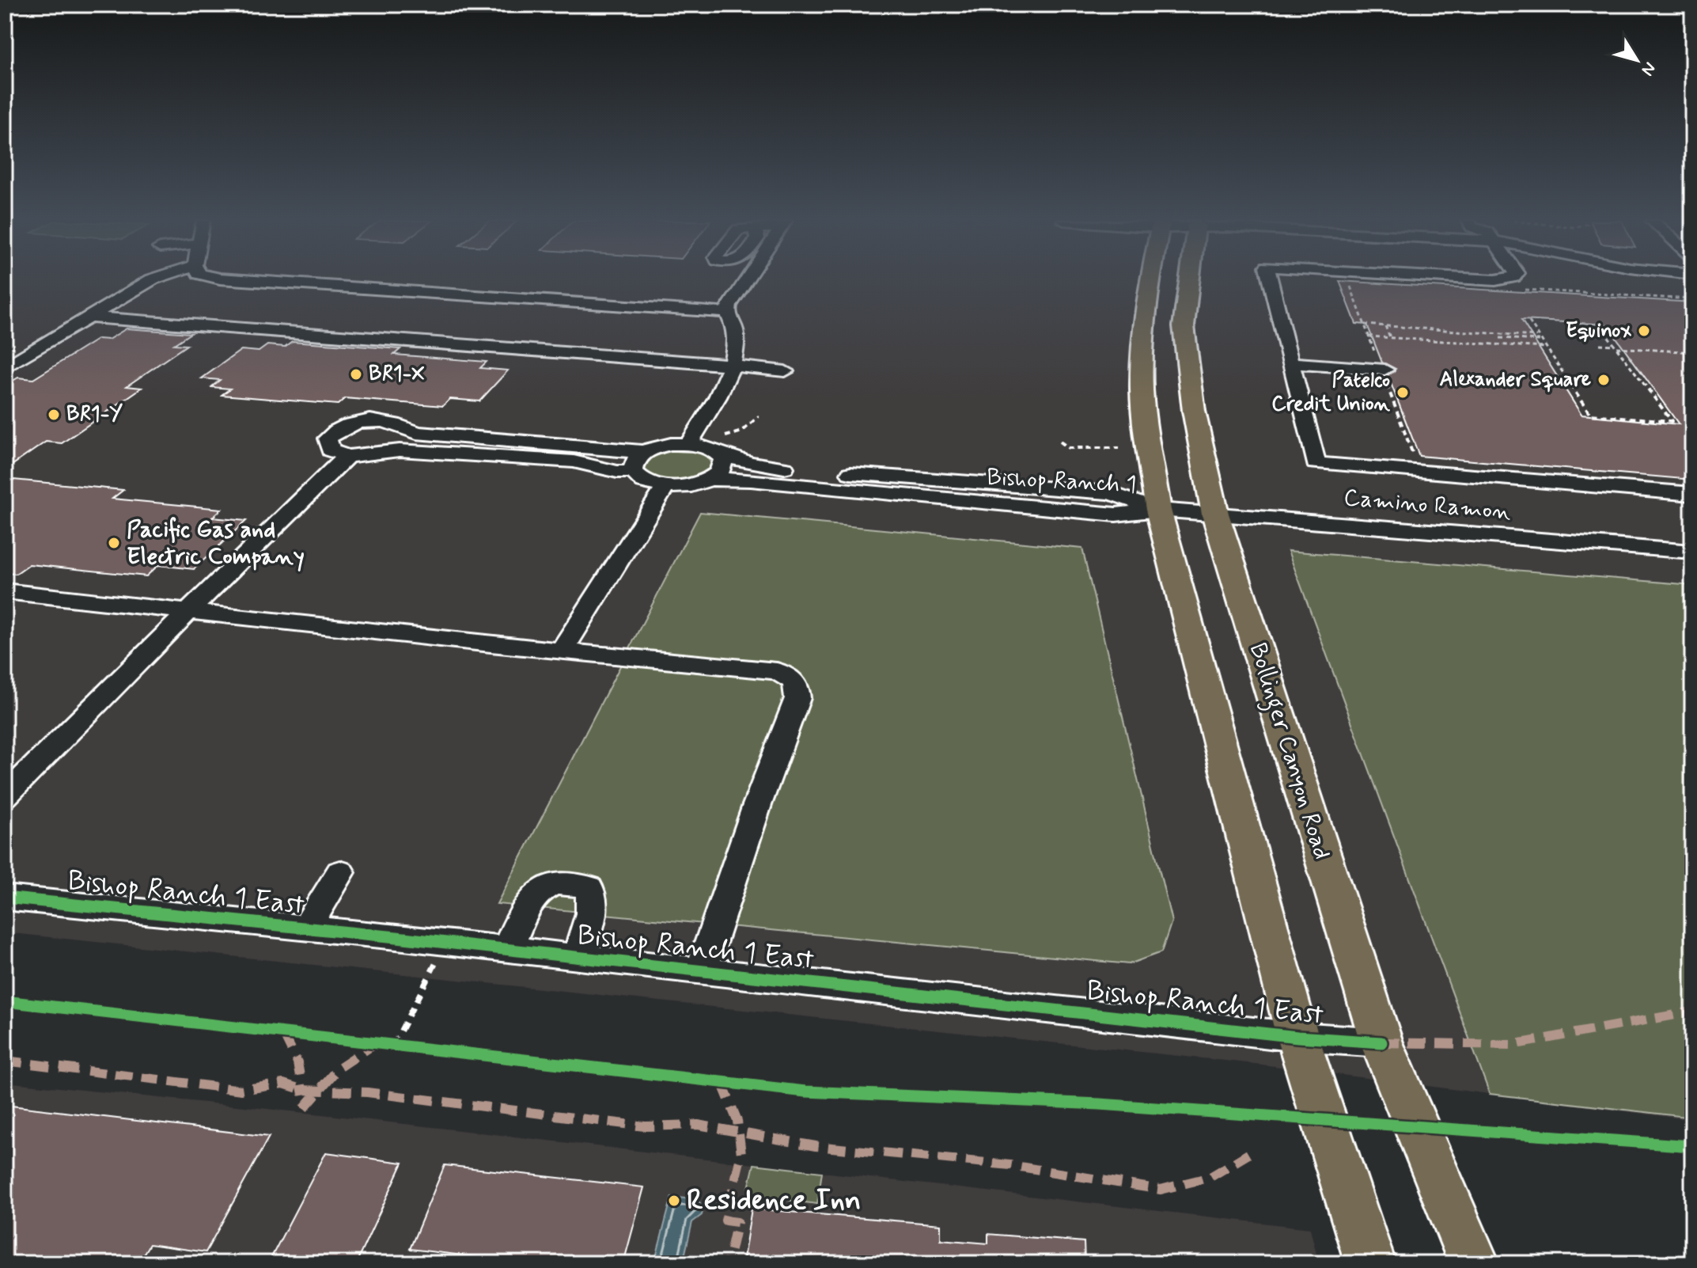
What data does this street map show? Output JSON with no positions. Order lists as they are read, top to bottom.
{
  "streets": {
    "main road": ["Bollinger Canyon Road"],
    "street": ["Bishop Ranch 1", "Camino Ramon", "Bishop Ranch 1 East"]
  },
  "crossings": [
    ["Bishop Ranch 1", "Camino Ramon"],
    ["Camino Ramon", "Bollinger Canyon Road"],
    ["Bollinger Canyon Road", "Bishop Ranch 1 East"]
  ],
  "places": [
    "Equinox",
    "BR1-X",
    "Alexander Square",
    "Patelco Credit Union",
    "BR1-Y",
    "Pacific Gas and Electric Company",
    "Residence Inn"
  ],
  "north": "bottom right"
}
